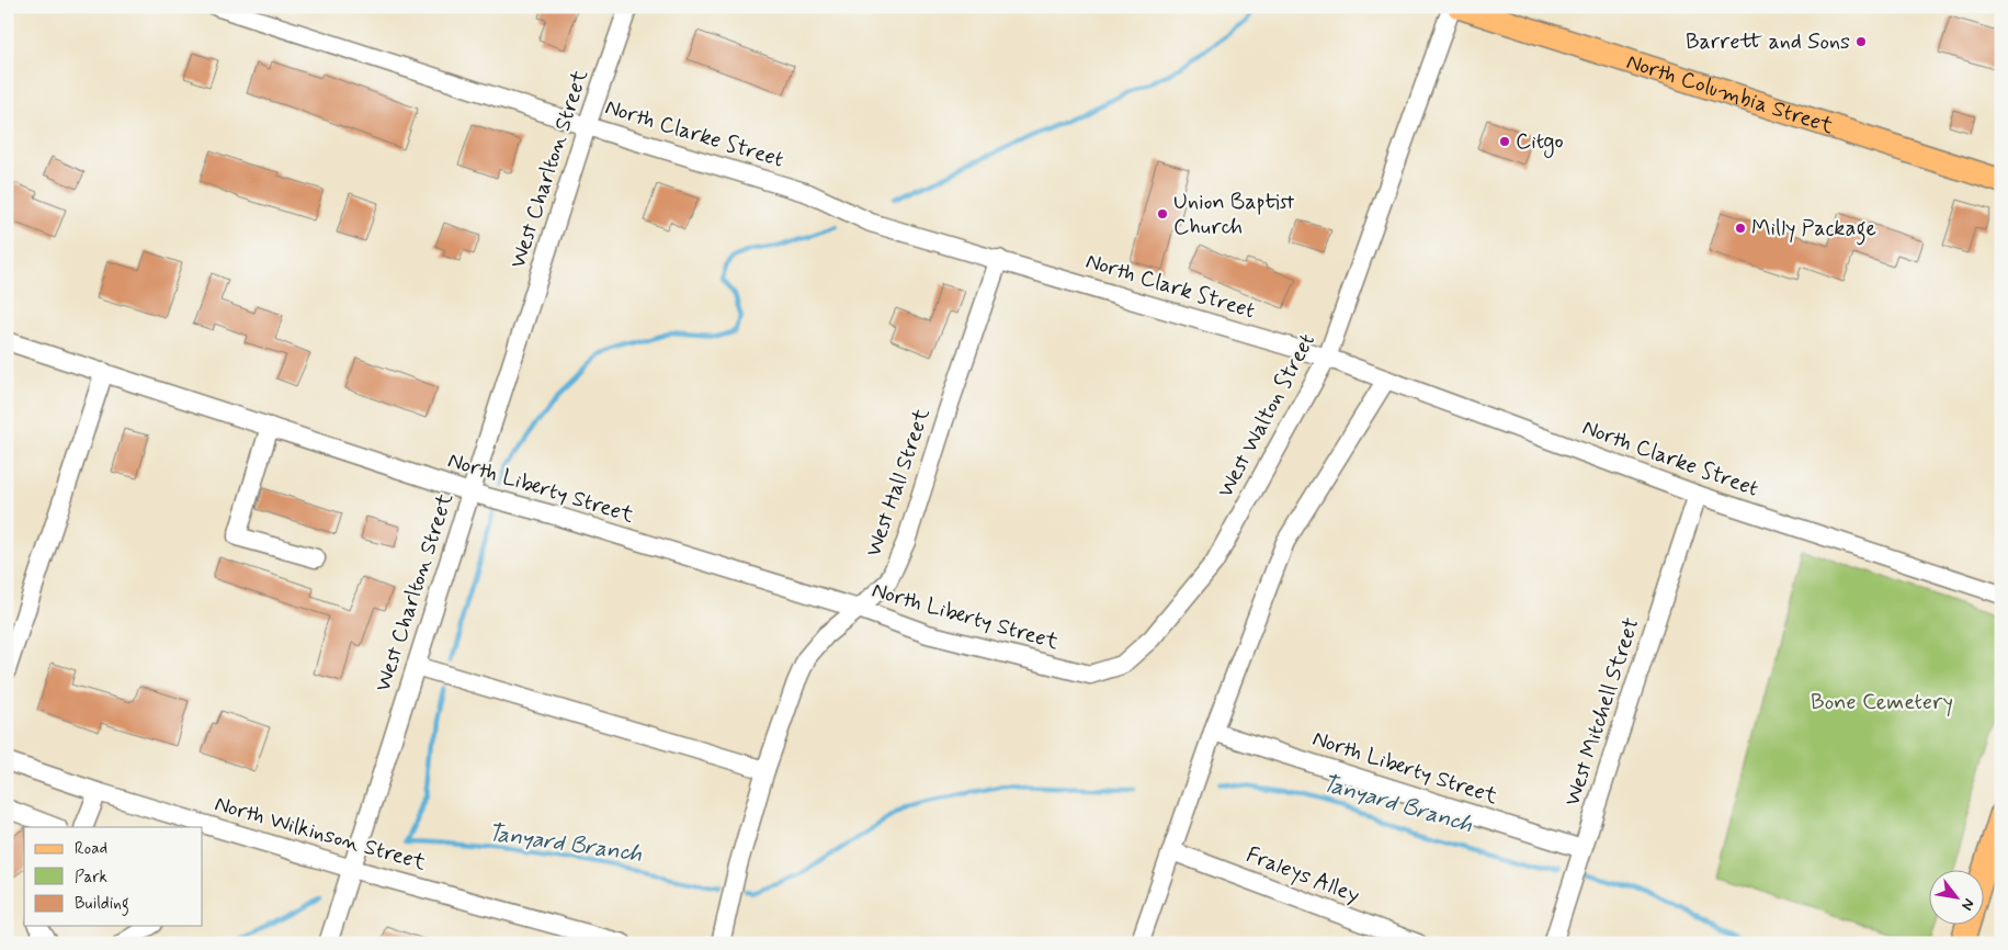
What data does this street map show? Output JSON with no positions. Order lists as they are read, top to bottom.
{
  "streets": {
    "main road": ["North Columbia Street"],
    "street": [
      "North Clarke Street",
      "West Charlton Street",
      "North Clark Street",
      "West Walton Street",
      "West Hall Street",
      "North Liberty Street",
      "West Mitchell Street",
      "North Wilkinson Street",
      "Fraleys Alley"
    ]
  },
  "crossings": [
    ["North Clarke Street", "West Charlton Street"],
    ["North Clarke Street", "North Clark Street"],
    ["North Clarke Street", "West Walton Street"],
    ["North Clarke Street", "West Hall Street"],
    ["North Clarke Street", "West Mitchell Street"],
    ["West Charlton Street", "North Liberty Street"],
    ["West Charlton Street", "North Wilkinson Street"],
    ["North Clark Street", "West Walton Street"],
    ["North Clark Street", "West Hall Street"],
    ["West Walton Street", "North Liberty Street"],
    ["West Hall Street", "North Liberty Street"],
    ["North Liberty Street", "West Mitchell Street"]
  ],
  "water": ["Tanyard Branch"],
  "parks": ["Bone Cemetery"],
  "places": [
    "Barrett and Sons",
    "Citgo",
    "Union Baptist Church",
    "Milly Package"
  ],
  "legend": ["Road", "Park", "Building"],
  "north": "bottom right"
}
